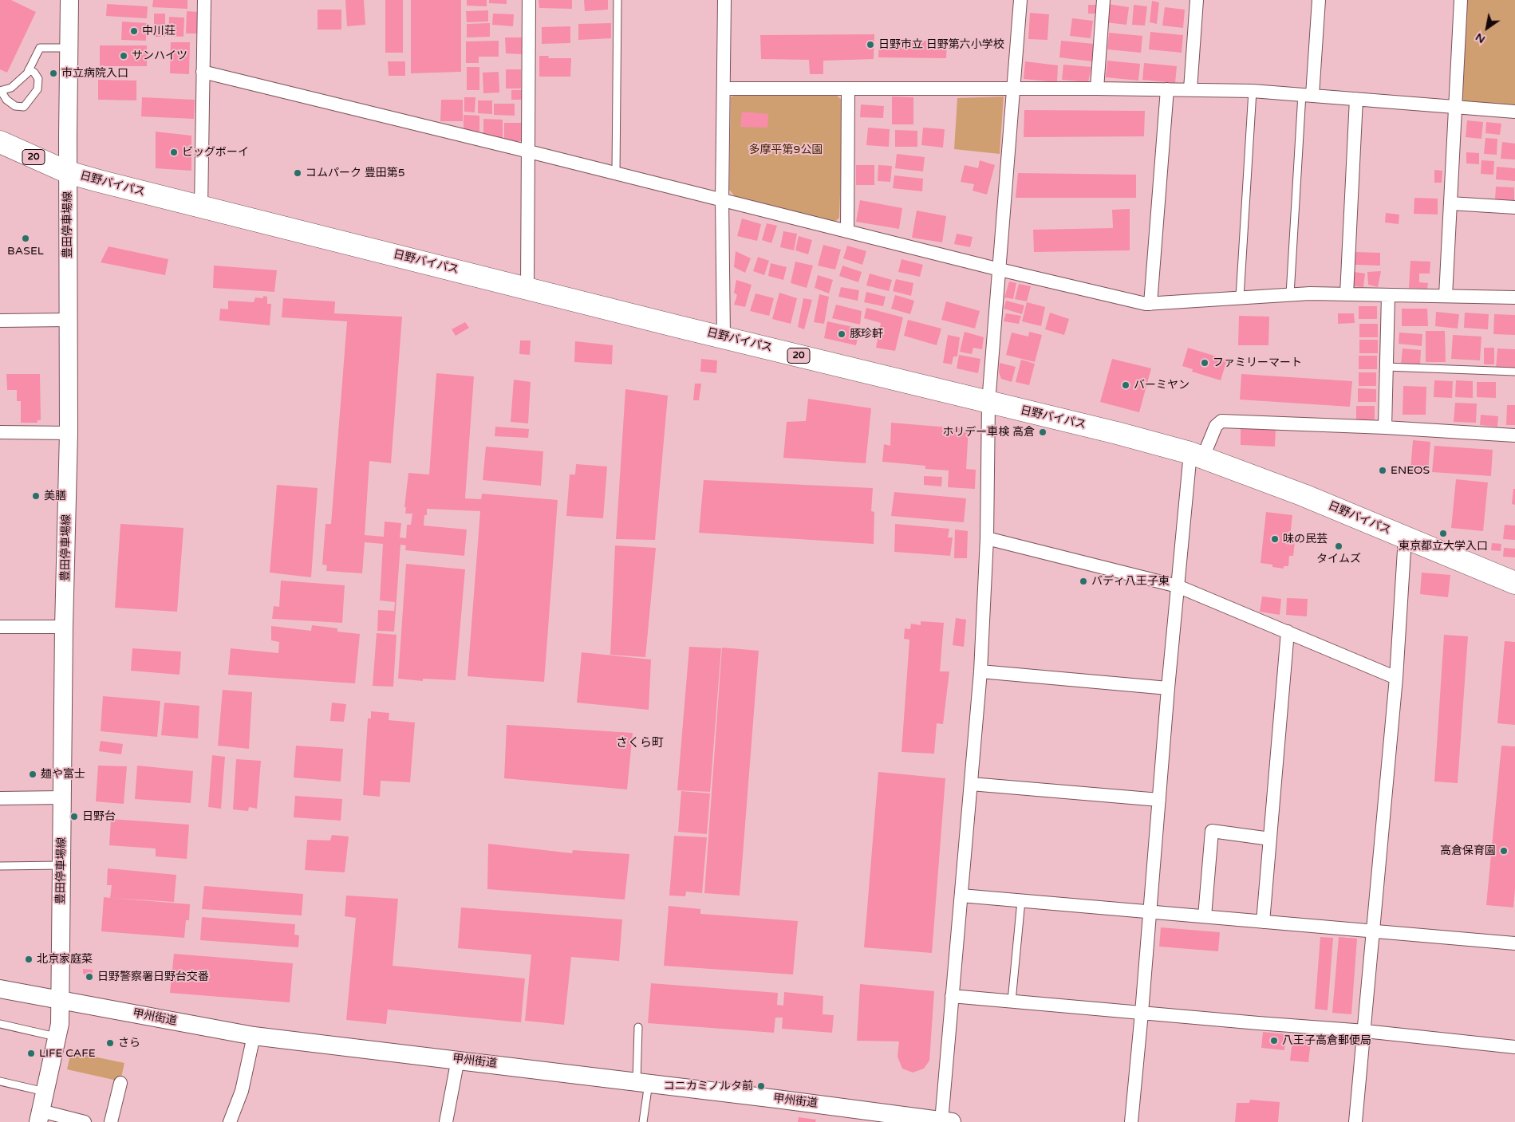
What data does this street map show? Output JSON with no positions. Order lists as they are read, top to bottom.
{
  "streets": {
    "highway": ["20", "日野バイパス"],
    "main road": ["豊田停車場線", "甲州街道"]
  },
  "crossings": [
    ["日野バイパス", "豊田停車場線"],
    ["豊田停車場線", "甲州街道"]
  ],
  "districts": ["さくら町"],
  "parks": ["多摩平第9公園"],
  "places": [
    "中川荘",
    "日野市立 日野第六小学校",
    "サンハイツ",
    "市立病院入口",
    "ビッグボーイ",
    "コムパーク 豊田第5",
    "BASEL",
    "豚珍軒",
    "ファミリーマート",
    "バーミヤン",
    "ホリデー車検 高倉",
    "ENEOS",
    "美膳",
    "東京都立大学入口",
    "味の民芸",
    "タイムズ",
    "バディ八王子東",
    "麺や富士",
    "日野台",
    "高倉保育園",
    "北京家庭菜",
    "日野警察署日野台交番",
    "八王子高倉郵便局",
    "さら",
    "LIFE CAFE",
    "コニカミノルタ前"
  ],
  "north": "bottom left"
}
